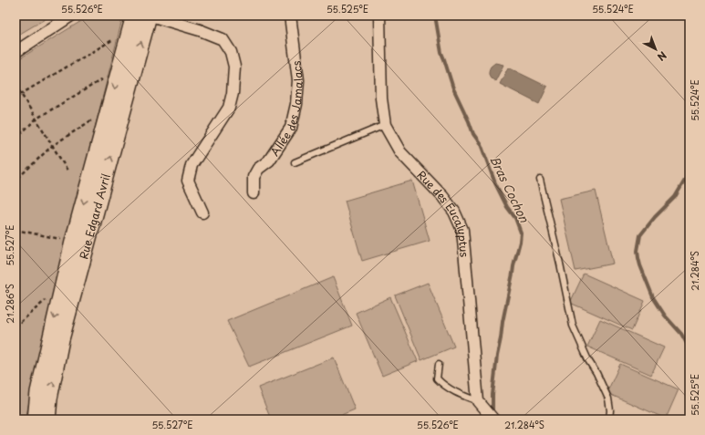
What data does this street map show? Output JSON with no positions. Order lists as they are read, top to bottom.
{
  "streets": {
    "street": ["Allée des Jamalacs", "Rue des Eucalyptus", "Rue Edgard Avril"]
  },
  "water": ["Bras Cochon"],
  "north": "bottom right",
  "coordinates": [
    "55.526°E",
    "55.525°E",
    "55.524°E",
    "55.527°E",
    "21.284°S",
    "21.286°S"
  ]
}
